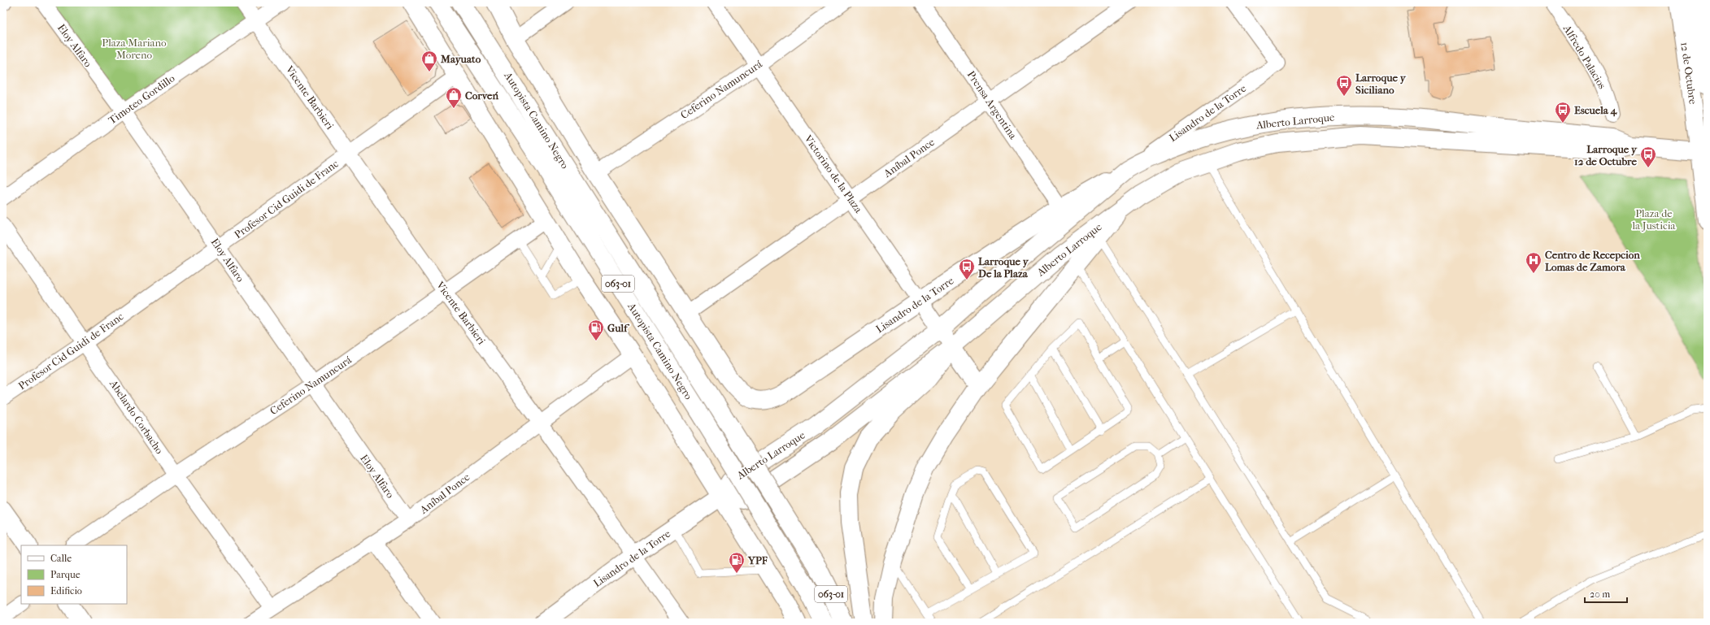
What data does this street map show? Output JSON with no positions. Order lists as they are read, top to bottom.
{
  "streets": {
    "main road": [
      "12 de Octubre",
      "Lisandro de la Torre",
      "Autopista Camino Negro",
      "Alberto Larroque",
      "063-01"
    ],
    "street": [
      "Eloy Alfaro",
      "Alfredo Palacios",
      "Ceferino Namuncurá",
      "Vicente Barbieri",
      "Timoteo Gordillo",
      "Prensa Argentina",
      "Aníbal Ponce",
      "Victorino de la Plaza",
      "Profesor Cid Guidi de Franc",
      "Abelardo Corbacho"
    ]
  },
  "crossings": [
    ["Eloy Alfaro", "Ceferino Namuncurá"],
    ["Eloy Alfaro", "Timoteo Gordillo"],
    ["Eloy Alfaro", "Aníbal Ponce"],
    ["Eloy Alfaro", "Profesor Cid Guidi de Franc"],
    ["12 de Octubre", "Alberto Larroque"],
    ["Ceferino Namuncurá", "Vicente Barbieri"],
    ["Ceferino Namuncurá", "Victorino de la Plaza"],
    ["Ceferino Namuncurá", "Abelardo Corbacho"],
    ["Vicente Barbieri", "Timoteo Gordillo"],
    ["Vicente Barbieri", "Lisandro de la Torre"],
    ["Vicente Barbieri", "Aníbal Ponce"],
    ["Vicente Barbieri", "Profesor Cid Guidi de Franc"],
    ["Prensa Argentina", "Lisandro de la Torre"],
    ["Prensa Argentina", "Aníbal Ponce"],
    ["Lisandro de la Torre", "Alberto Larroque"],
    ["Lisandro de la Torre", "Aníbal Ponce"],
    ["Lisandro de la Torre", "Victorino de la Plaza"],
    ["Alberto Larroque", "Victorino de la Plaza"],
    ["Aníbal Ponce", "Victorino de la Plaza"],
    ["Aníbal Ponce", "Abelardo Corbacho"],
    ["Profesor Cid Guidi de Franc", "Abelardo Corbacho"]
  ],
  "parks": ["Plaza Mariano Moreno", "Plaza de la Justicia"],
  "places": {
    "shop": ["Mayuato", "Corveń"],
    "bus stop": [
      "Larroque y Siciliano",
      "Escuela 4",
      "Larroque y 12 de Octubre",
      "Larroque y De la Plaza"
    ],
    "hospital": ["Centro de Recepcion Lomas de Zamora"],
    "fuel station": ["Gulf", "YPF"]
  },
  "legend": ["Calle", "Parque", "Edificio"],
  "scale_bar": "20 m"
}
